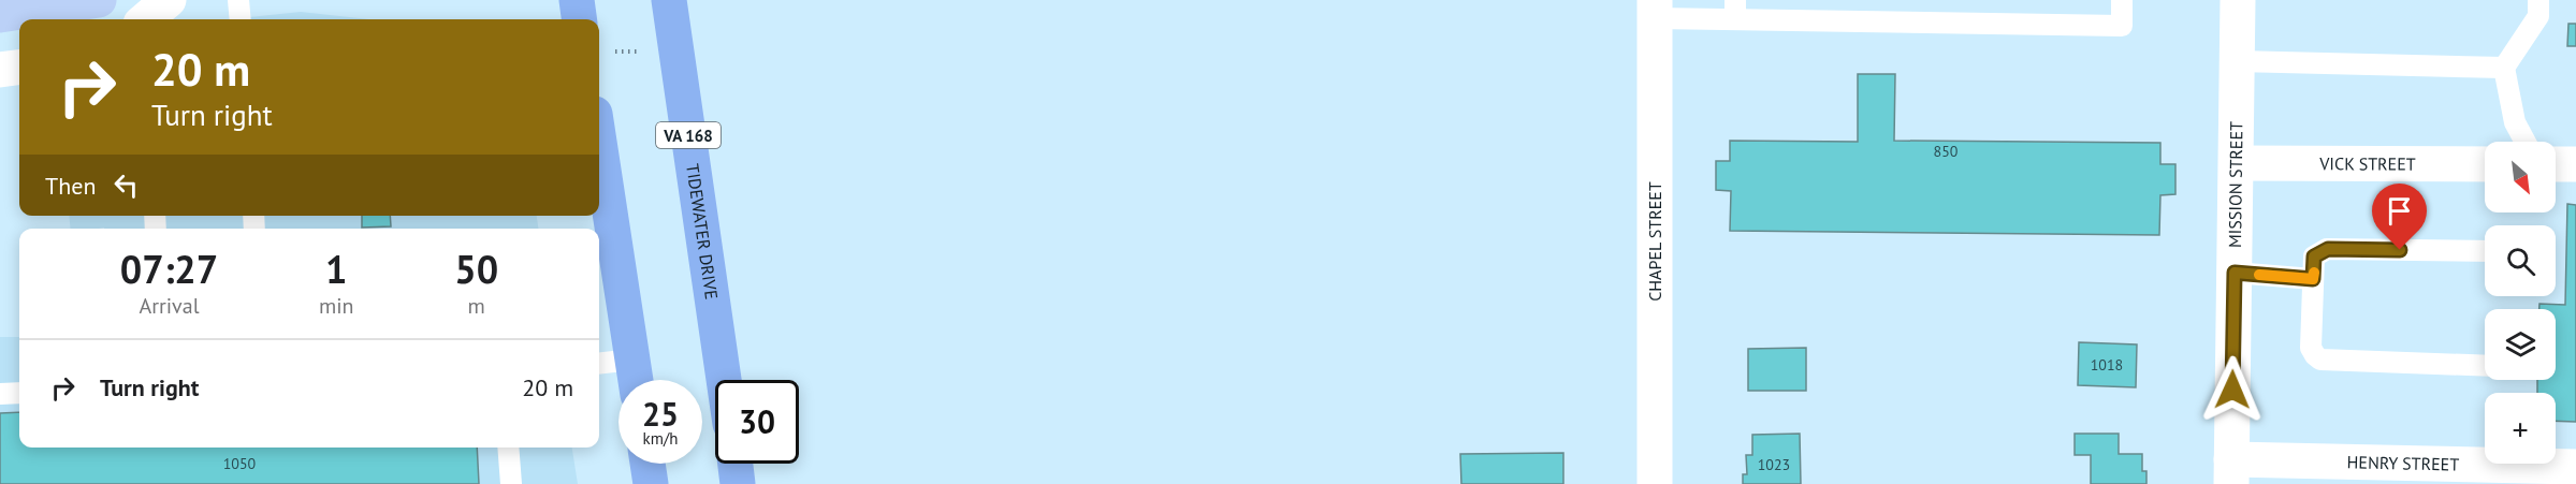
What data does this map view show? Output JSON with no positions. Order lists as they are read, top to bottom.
{
  "streets": {
    "highway": ["VA 168", "TIDEWATER DRIVE"],
    "street": [
      "VICK STREET",
      "MISSION STREET",
      "CHAPEL STREET",
      "HENRY STREET"
    ]
  },
  "crossings": [
    ["VICK STREET", "MISSION STREET"],
    ["MISSION STREET", "HENRY STREET"]
  ],
  "house_numbers": [
    "850",
    "1018",
    "1050",
    "1023"
  ],
  "north": "bottom right",
  "page": {
    "turn": ["20 m", "Turn right"],
    "map_buttons": "+",
    "then": "Then",
    "eta": [
      "07:27",
      "Arrival",
      "1",
      "min",
      "50",
      "m"
    ],
    "list": [
      {
        "name": "Turn right",
        "value": "20 m"
      }
    ],
    "speed": "25 km/h",
    "limit": "30"
  }
}
